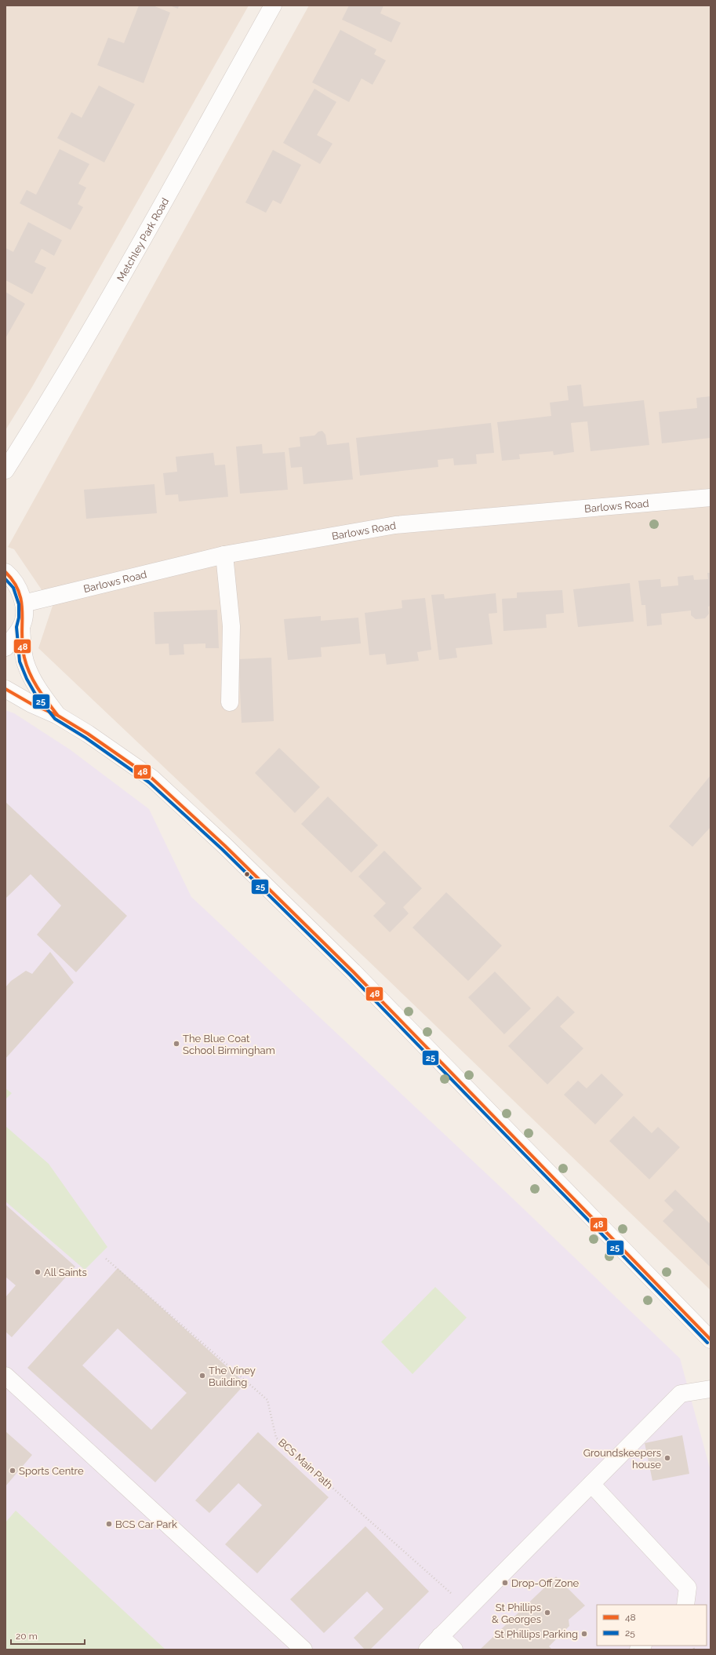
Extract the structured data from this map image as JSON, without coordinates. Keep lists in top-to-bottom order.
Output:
{
  "streets": {
    "street": ["Metchley Park Road", "Barlows Road"],
    "path": ["BCS Main Path"]
  },
  "places": [
    "The Blue Coat School Birmingham",
    "All Saints",
    "The Viney Building",
    "Groundskeepers house",
    "Sports Centre",
    "BCS Car Park",
    "Drop-Off Zone",
    "St Phillips & Georges",
    "St Phillips Parking"
  ],
  "lines": ["transit line 48", "transit line 25"],
  "legend": ["48", "25"],
  "scale_bar": "20 m"
}
